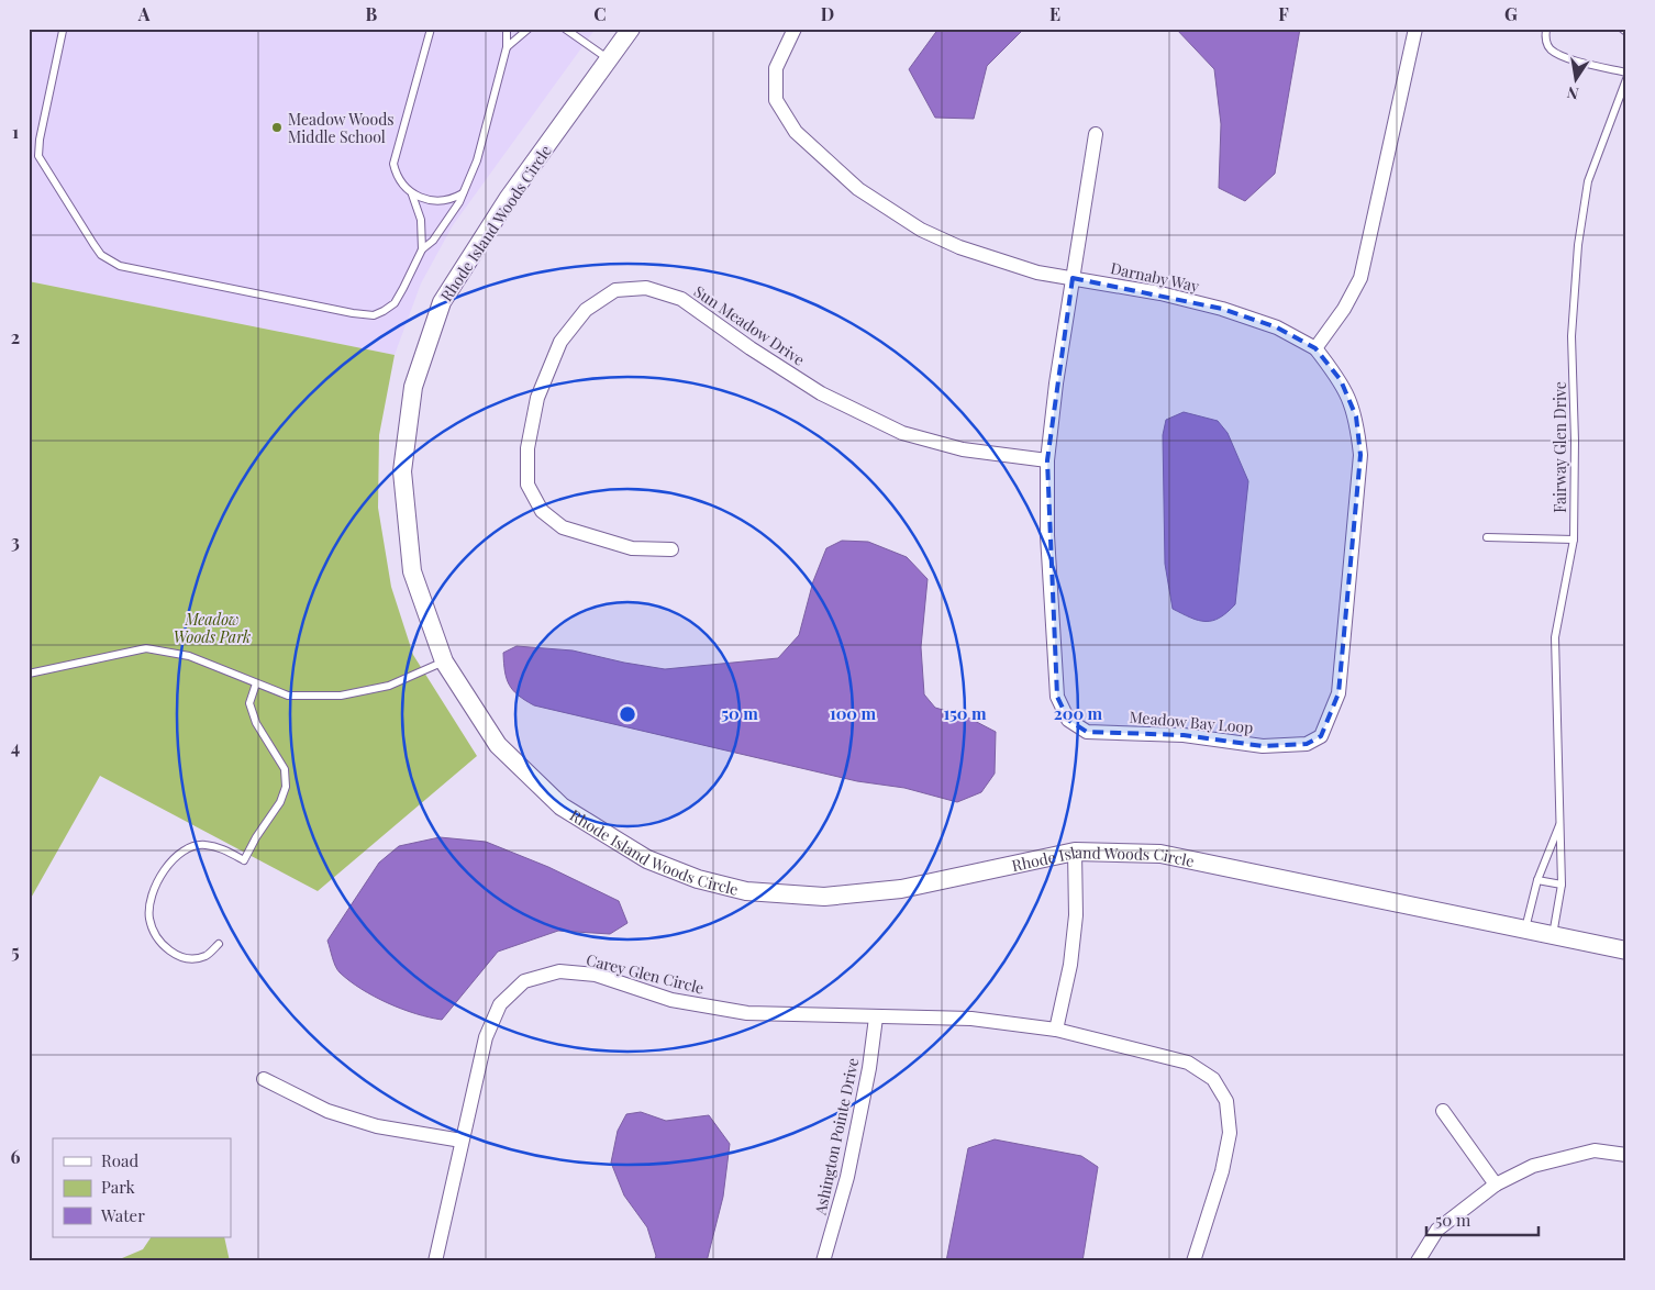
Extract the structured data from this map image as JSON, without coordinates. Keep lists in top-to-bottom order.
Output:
{
  "streets": {
    "street": [
      "Rhode Island Woods Circle",
      "Darnaby Way",
      "Sun Meadow Drive",
      "Meadow Bay Loop",
      "Carey Glen Circle",
      "Ashington Pointe Drive"
    ],
    "lane": ["Fairway Glen Drive"]
  },
  "crossings": [
    ["Rhode Island Woods Circle", "Fairway Glen Drive"],
    ["Darnaby Way", "Meadow Bay Loop"],
    ["Sun Meadow Drive", "Meadow Bay Loop"],
    ["Carey Glen Circle", "Ashington Pointe Drive"]
  ],
  "parks": ["Meadow Woods Park"],
  "places": ["Meadow Woods Middle School"],
  "legend": ["Road", "Park", "Water"],
  "scale_bar": "50 m",
  "north": "bottom",
  "grid": {
    "columns": [
      "A",
      "B",
      "C",
      "D",
      "E",
      "F",
      "G"
    ],
    "rows": [
      "1",
      "2",
      "3",
      "4",
      "5",
      "6"
    ]
  },
  "rings": [
    "50 m",
    "100 m",
    "150 m",
    "200 m"
  ]
}
